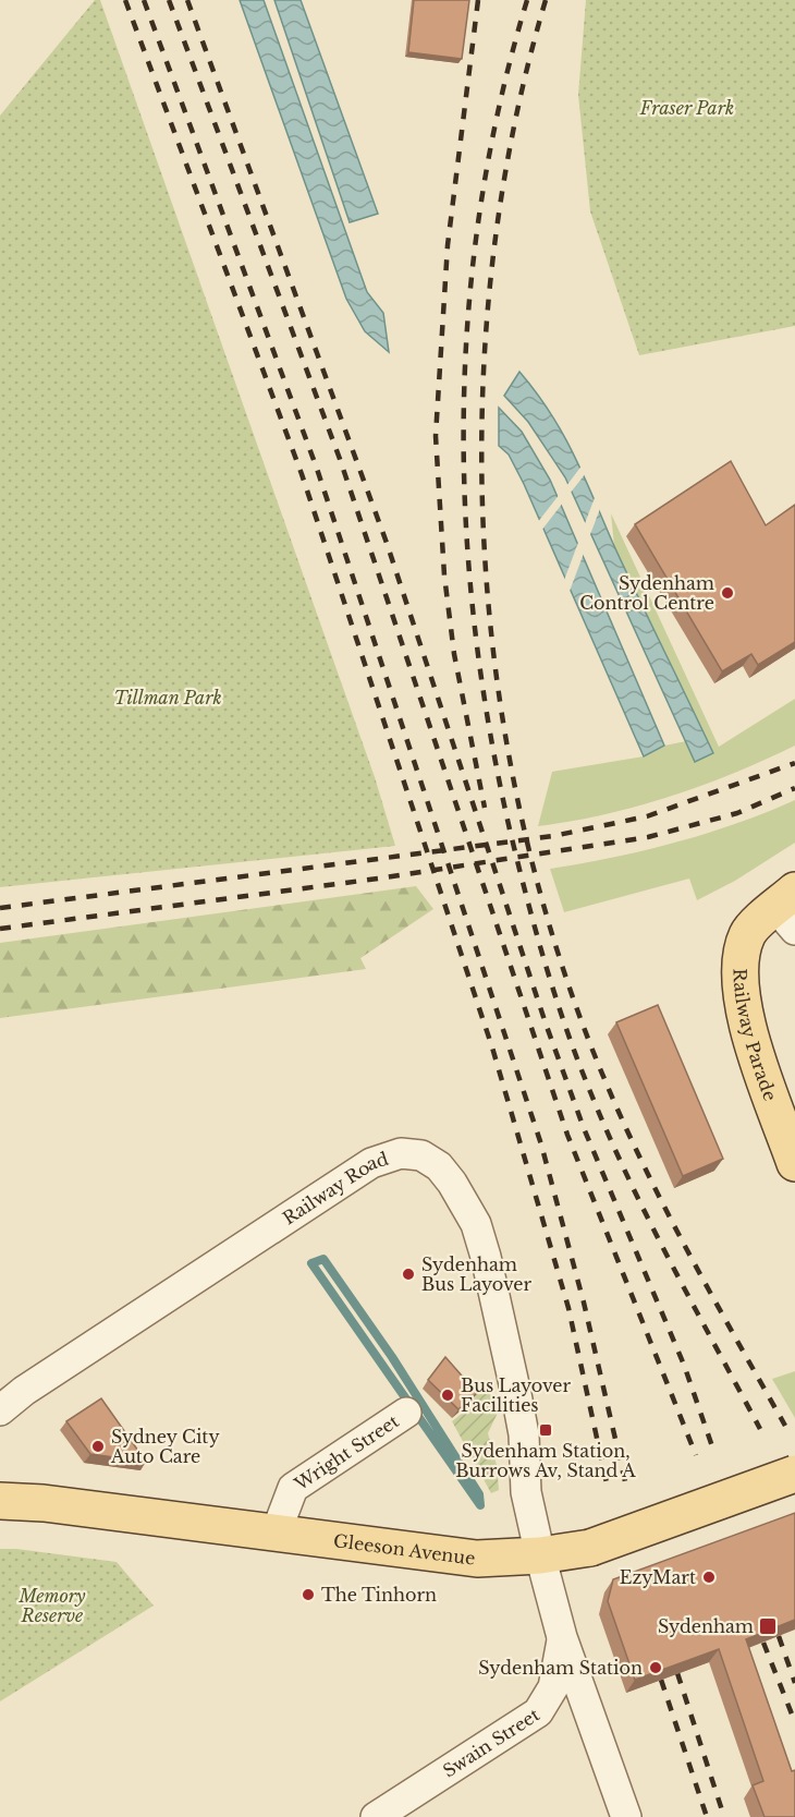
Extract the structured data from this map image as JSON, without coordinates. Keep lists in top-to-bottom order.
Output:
{
  "streets": {
    "main road": ["Railway Parade", "Gleeson Avenue"],
    "street": ["Railway Road", "Wright Street", "Swain Street"]
  },
  "crossings": [
    ["Railway Road", "Gleeson Avenue"],
    ["Railway Road", "Swain Street"],
    ["Wright Street", "Gleeson Avenue"]
  ],
  "parks": ["Fraser Park", "Tillman Park", "Memory Reserve"],
  "places": {
    "other": [
      "Sydenham Control Centre",
      "Sydenham Bus Layover",
      "Bus Layover Facilities",
      "Sydney City Auto Care",
      "EzyMart",
      "The Tinhorn",
      "Sydenham Station"
    ],
    "transit": ["Sydenham Station, Burrows Av, Stand A", "Sydenham"]
  }
}
